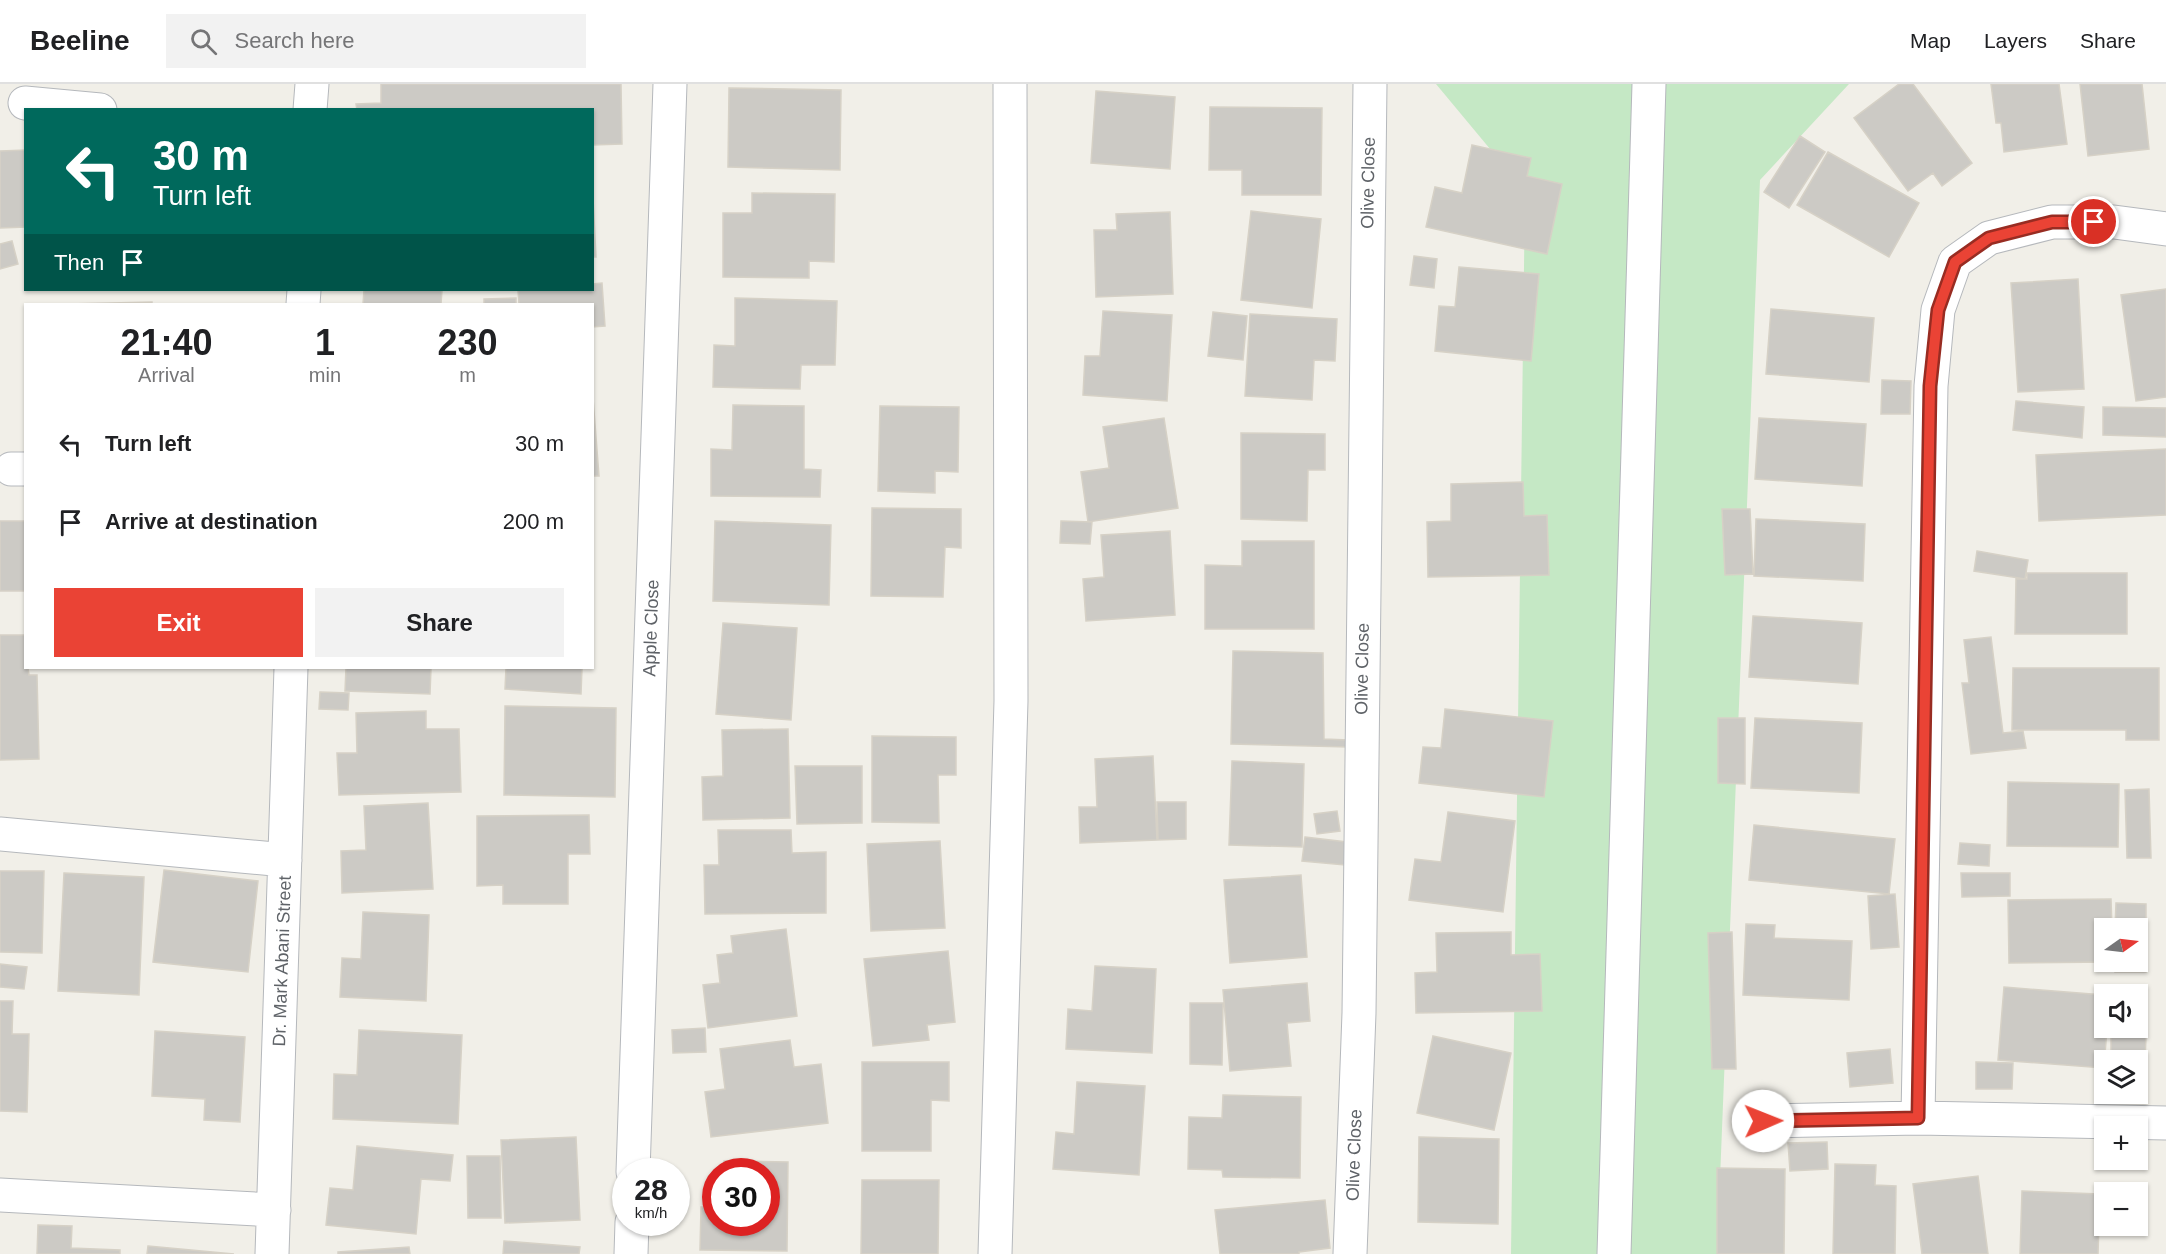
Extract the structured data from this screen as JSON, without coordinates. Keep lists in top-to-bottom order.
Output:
{
  "streets": {
    "street": ["Olive Close", "Apple Close", "Dr. Mark Abani Street"]
  },
  "north": "right",
  "page": {
    "header": "Beeline",
    "search": "Search here",
    "nav": ["Map", "Layers", "Share"],
    "turn": ["30 m", "Turn left"],
    "then": "Then",
    "eta": [
      "21:40",
      "Arrival",
      "1",
      "min",
      "230",
      "m"
    ],
    "list": [
      {
        "name": "Turn left",
        "value": "30 m"
      },
      {
        "name": "Arrive at destination",
        "value": "200 m"
      }
    ],
    "buttons": ["Exit", "Share"],
    "map_buttons": ["+", "−"],
    "speed": "28 km/h",
    "limit": "30"
  }
}
